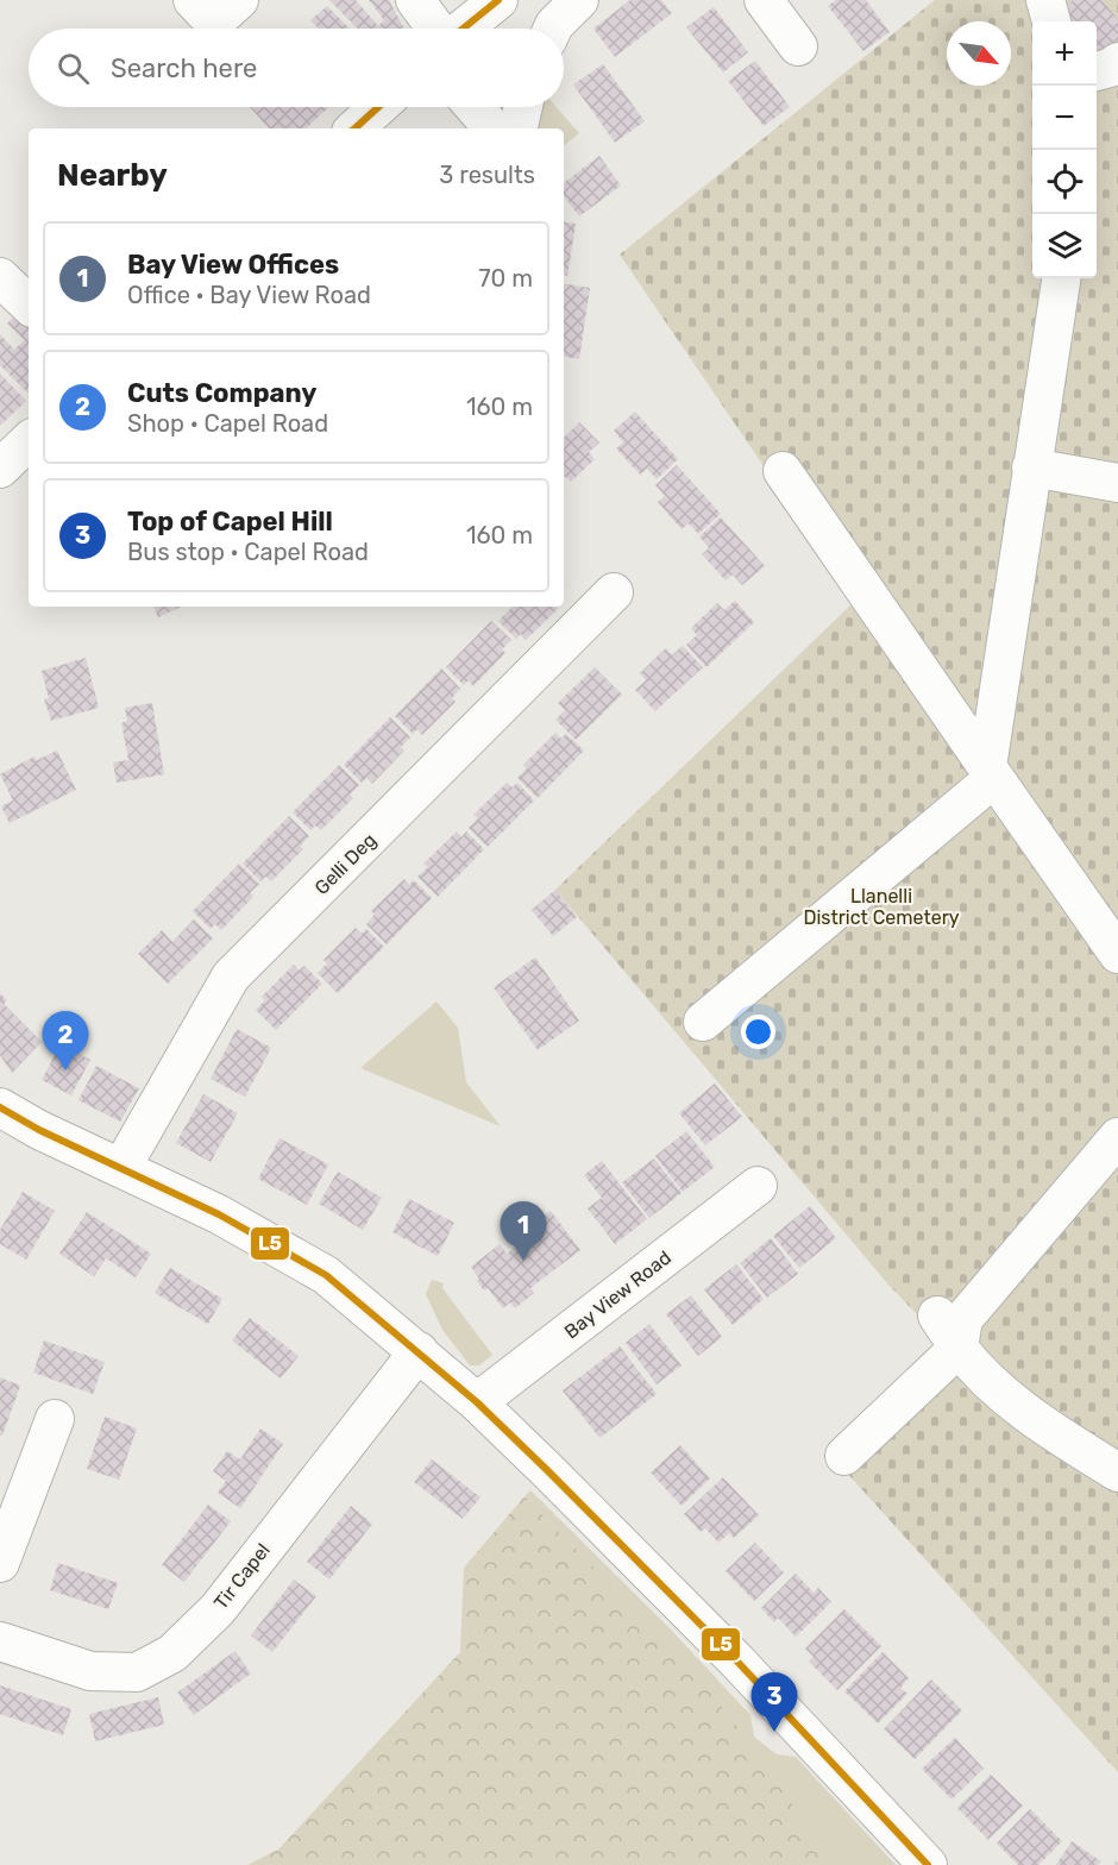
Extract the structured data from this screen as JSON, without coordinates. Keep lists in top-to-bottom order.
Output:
{
  "streets": {
    "street": ["Gelli Deg", "Bay View Road", "Tir Capel"]
  },
  "parks": ["Llanelli District Cemetery"],
  "lines": ["transit line L5"],
  "north": "bottom right",
  "page": {
    "map_buttons": ["+", "−"],
    "search": "Search here",
    "heading": ["Nearby", "3 results"],
    "list": [
      {
        "mark": "1",
        "name": "Bay View Offices",
        "note": "Office · Bay View Road",
        "value": "70 m"
      },
      {
        "mark": "2",
        "name": "Cuts Company",
        "note": "Shop · Capel Road",
        "value": "160 m"
      },
      {
        "mark": "3",
        "name": "Top of Capel Hill",
        "note": "Bus stop · Capel Road",
        "value": "160 m"
      }
    ],
    "pins": ["2", "1", "3"]
  }
}
